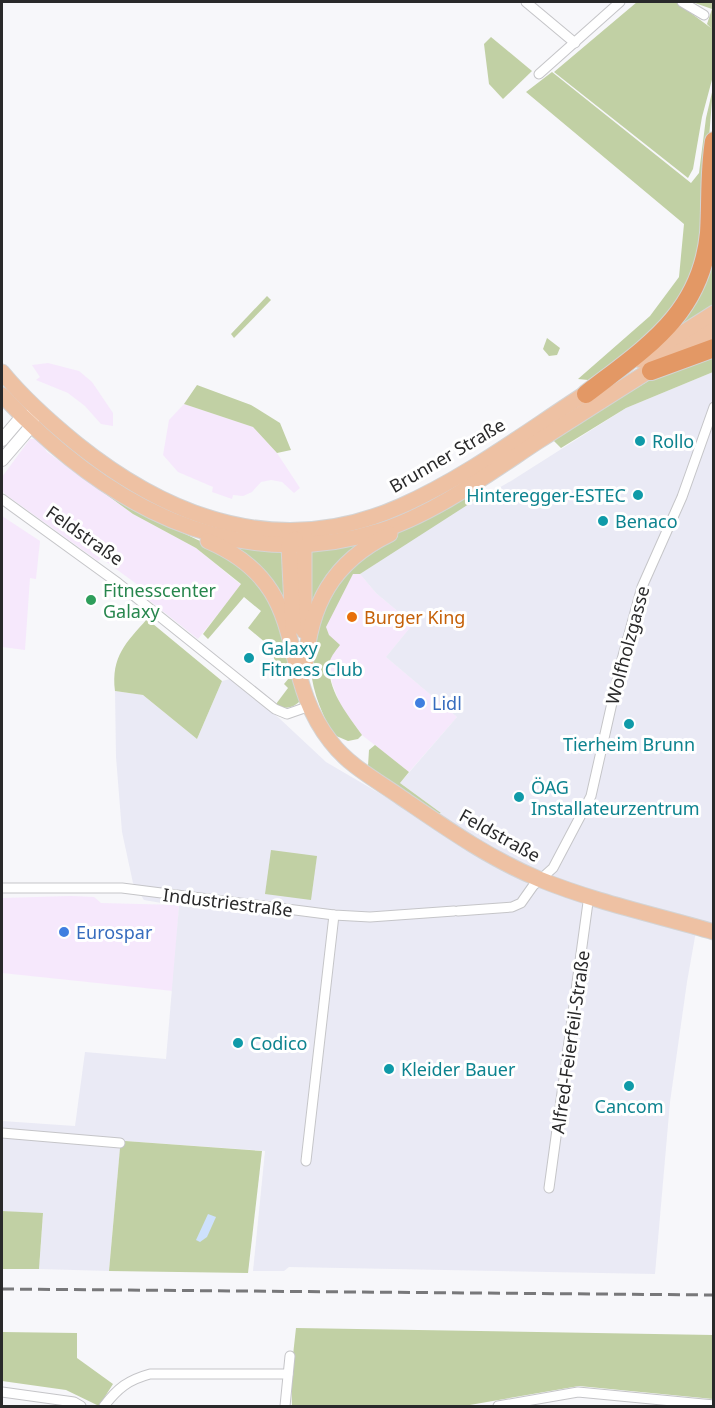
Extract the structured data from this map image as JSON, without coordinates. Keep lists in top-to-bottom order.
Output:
{
  "streets": {
    "main road": ["Brunner Straße", "Feldstraße"],
    "street": ["Wolfholzgasse", "Industriestraße", "Alfred-Feierfeil-Straße"]
  },
  "crossings": [
    ["Feldstraße", "Wolfholzgasse"],
    ["Feldstraße", "Industriestraße"],
    ["Feldstraße", "Alfred-Feierfeil-Straße"],
    ["Wolfholzgasse", "Industriestraße"]
  ],
  "places": [
    "Rollo",
    "Hinteregger-ESTEC",
    "Benaco",
    "Fitnesscenter Galaxy",
    "Burger King",
    "Galaxy Fitness Club",
    "Lidl",
    "Tierheim Brunn",
    "ÖAG Installateurzentrum",
    "Eurospar",
    "Codico",
    "Kleider Bauer",
    "Cancom"
  ]
}
